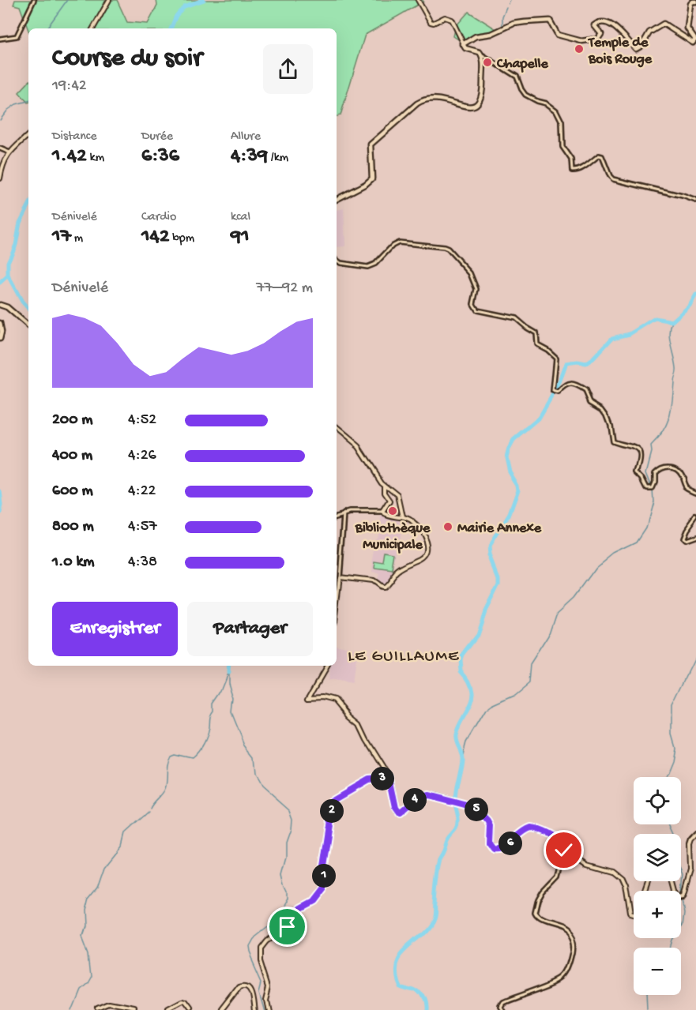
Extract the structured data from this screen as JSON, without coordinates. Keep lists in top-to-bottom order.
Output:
{
  "districts": ["LE GUILLAUME"],
  "places": [
    "Temple de Bois Rouge",
    "Chapelle",
    "Bibliothèque Municipale",
    "Mairie Annexe"
  ],
  "page": {
    "heading": ["Course du soir", "19:42"],
    "stats": [
      ["Distance", "1.42 km"],
      ["Durée", "6:36"],
      ["Allure", "4:39 /km"],
      ["Dénivelé", "17 m"],
      ["Cardio", "142 bpm"],
      ["kcal", "91"]
    ],
    "chart": ["Dénivelé", "77–92 m"],
    "list": [
      {
        "name": "200 m",
        "note": "4:52"
      },
      {
        "name": "400 m",
        "note": "4:26"
      },
      {
        "name": "600 m",
        "note": "4:22"
      },
      {
        "name": "800 m",
        "note": "4:57"
      },
      {
        "name": "1.0 km",
        "note": "4:38"
      }
    ],
    "buttons": ["Enregistrer", "Partager"],
    "pins": [
      "3",
      "4",
      "5",
      "2",
      "6",
      "1"
    ],
    "map_buttons": ["+", "−"]
  }
}
